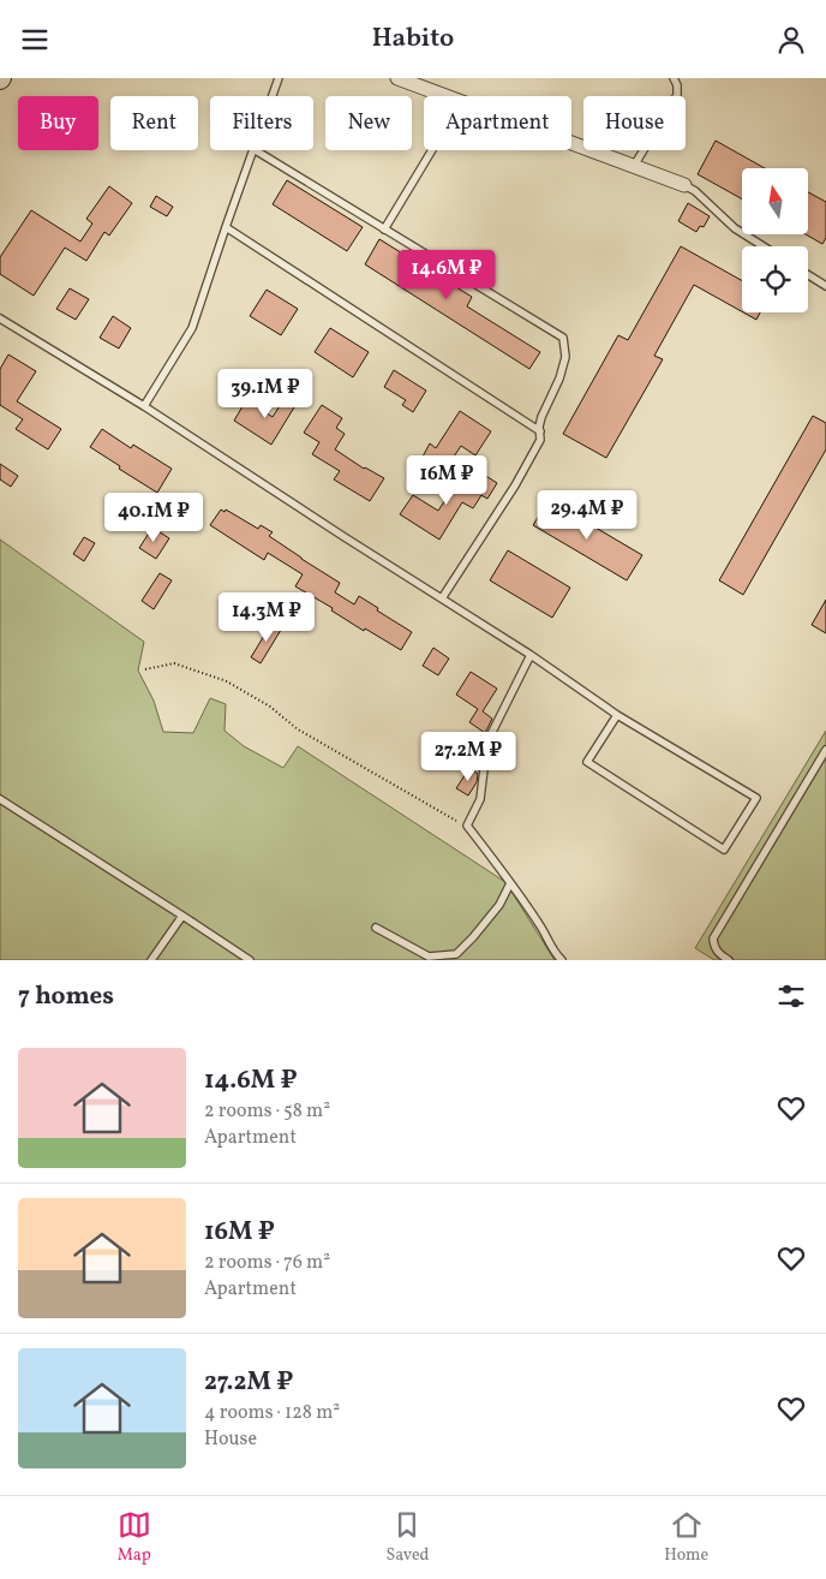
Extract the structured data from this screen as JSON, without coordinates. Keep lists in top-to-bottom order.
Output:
{
  "north": "top",
  "page": {
    "header": "Habito",
    "chip": [
      "Buy",
      "Rent",
      "Filters",
      "New",
      "Apartment",
      "House"
    ],
    "price": [
      "14.6M ₽",
      "39.1M ₽",
      "16M ₽",
      "29.4M ₽",
      "40.1M ₽",
      "14.3M ₽",
      "27.2M ₽"
    ],
    "heading": "7 homes",
    "list": [
      {
        "name": "14.6M ₽",
        "note": "2 rooms · 58 m² · Apartment"
      },
      {
        "name": "16M ₽",
        "note": "2 rooms · 76 m² · Apartment"
      },
      {
        "name": "27.2M ₽",
        "note": "4 rooms · 128 m² · House"
      }
    ],
    "tabs": ["Map", "Saved", "Home"]
  }
}
